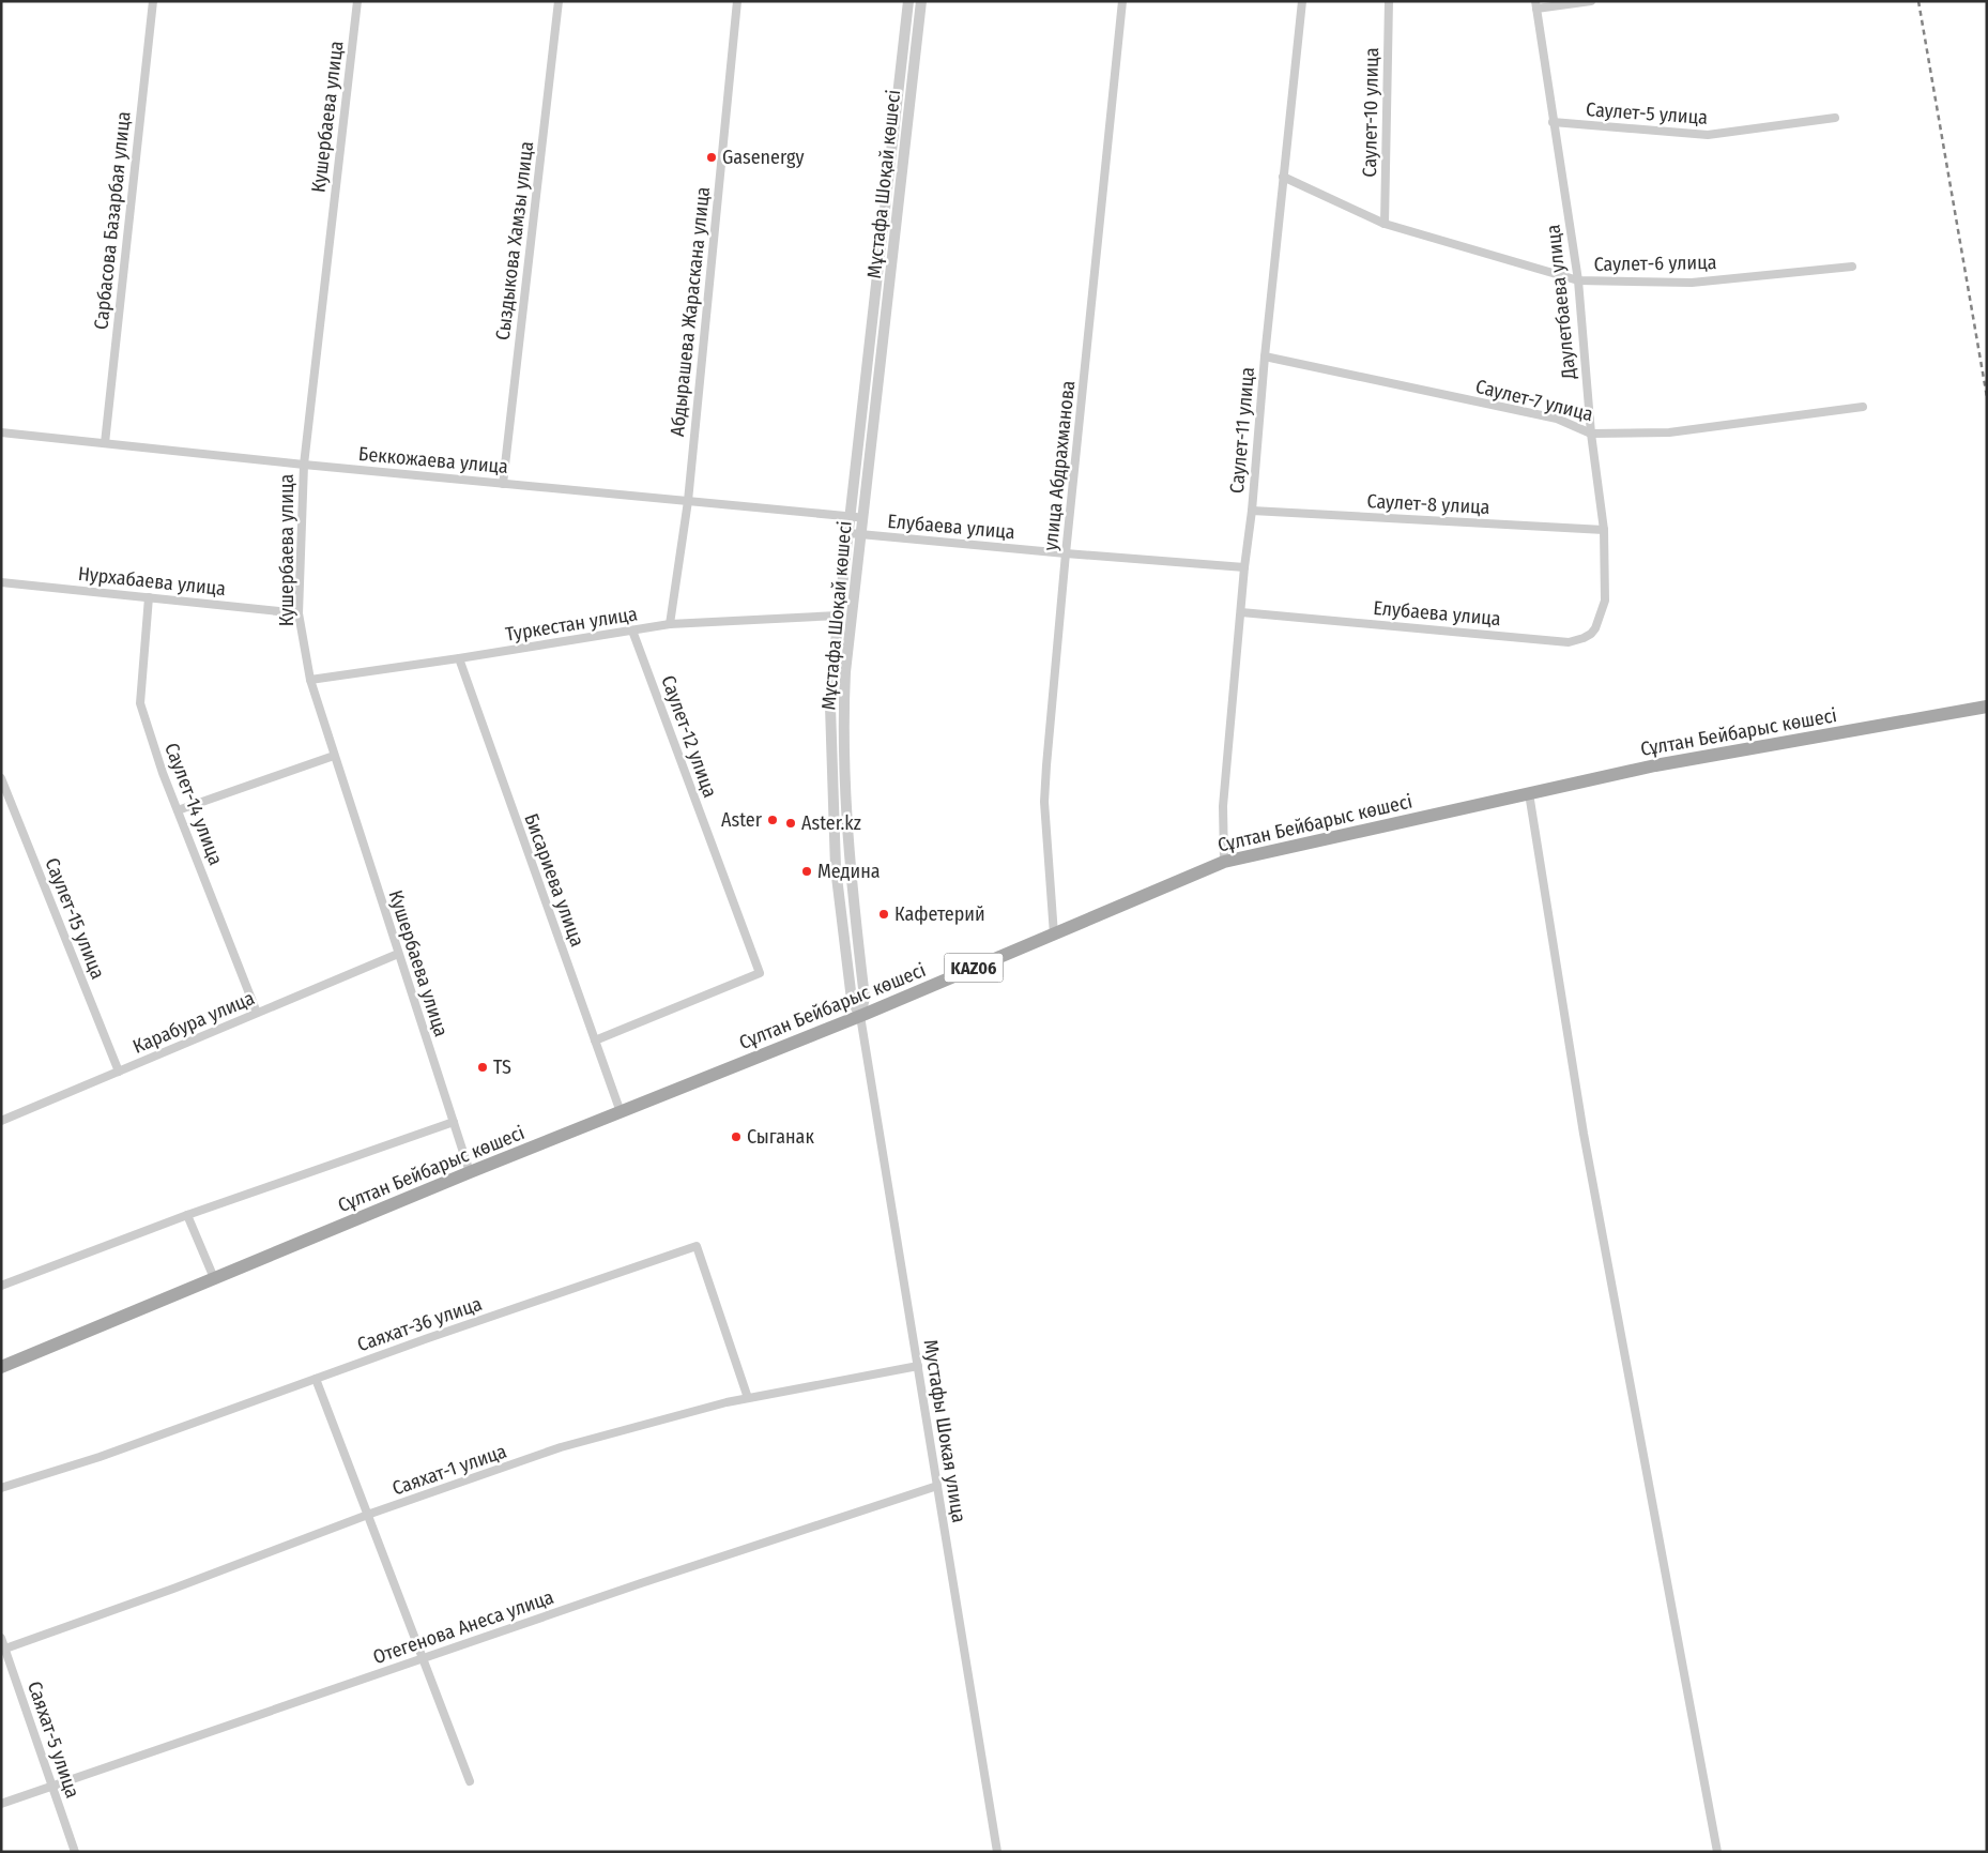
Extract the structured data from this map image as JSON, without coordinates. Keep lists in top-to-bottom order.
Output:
{
  "streets": {
    "main road": ["Сұлтан Бейбарыс көшесі", "KAZ06"],
    "street": [
      "Саулет-10 улица",
      "Саулет-5 улица",
      "Кушербаева улица",
      "Мұстафа Шоқай көшесі",
      "Сарбасова Базарбая улица",
      "Сыздыкова Хамзы улица",
      "Саулет-6 улица",
      "Даулетбаева улица",
      "Абдырашева Жараскана улица",
      "Саулет-7 улица",
      "Саулет-11 улица",
      "Беккожаева улица",
      "улица Абдрахманова",
      "Саулет-8 улица",
      "Елубаева улица",
      "Нурхабаева улица",
      "Туркестан улица",
      "Саулет-12 улица",
      "Саулет-14 улица",
      "Бисариева улица",
      "Саулет-15 улица",
      "Карабура улица",
      "Саяхат-36 улица",
      "Мустафы Шокая улица",
      "Саяхат-1 улица",
      "Отегенова Анеса улица",
      "Саяхат-5 улица"
    ]
  },
  "crossings": [
    ["Саулет-10 улица", "Саулет-6 улица"],
    ["Саулет-5 улица", "Даулетбаева улица"],
    ["Кушербаева улица", "Беккожаева улица"],
    ["Кушербаева улица", "Нурхабаева улица"],
    ["Кушербаева улица", "Туркестан улица"],
    ["Кушербаева улица", "Сұлтан Бейбарыс көшесі"],
    ["Кушербаева улица", "Карабура улица"],
    ["Мұстафа Шоқай көшесі", "Беккожаева улица"],
    ["Мұстафа Шоқай көшесі", "Елубаева улица"],
    ["Мұстафа Шоқай көшесі", "Туркестан улица"],
    ["Мұстафа Шоқай көшесі", "Сұлтан Бейбарыс көшесі"],
    ["Мұстафа Шоқай көшесі", "Мустафы Шокая улица"],
    ["Сарбасова Базарбая улица", "Беккожаева улица"],
    ["Сыздыкова Хамзы улица", "Беккожаева улица"],
    ["Саулет-6 улица", "Даулетбаева улица"],
    ["Саулет-6 улица", "Саулет-11 улица"],
    ["Даулетбаева улица", "Саулет-7 улица"],
    ["Даулетбаева улица", "Саулет-8 улица"],
    ["Даулетбаева улица", "Елубаева улица"],
    ["Абдырашева Жараскана улица", "Беккожаева улица"],
    ["Абдырашева Жараскана улица", "Туркестан улица"],
    ["Саулет-7 улица", "Саулет-11 улица"],
    ["Саулет-11 улица", "Саулет-8 улица"],
    ["Саулет-11 улица", "Елубаева улица"],
    ["Саулет-11 улица", "Сұлтан Бейбарыс көшесі"],
    ["улица Абдрахманова", "Елубаева улица"],
    ["улица Абдрахманова", "Сұлтан Бейбарыс көшесі"],
    ["Нурхабаева улица", "Саулет-14 улица"],
    ["Туркестан улица", "Саулет-12 улица"],
    ["Туркестан улица", "Бисариева улица"],
    ["Сұлтан Бейбарыс көшесі", "Бисариева улица"],
    ["Сұлтан Бейбарыс көшесі", "Мустафы Шокая улица"],
    ["Саулет-12 улица", "Бисариева улица"],
    ["Саулет-14 улица", "Карабура улица"],
    ["Саулет-15 улица", "Карабура улица"],
    ["Саяхат-36 улица", "Саяхат-1 улица"],
    ["Мустафы Шокая улица", "Саяхат-1 улица"],
    ["Мустафы Шокая улица", "Отегенова Анеса улица"],
    ["Саяхат-1 улица", "Саяхат-5 улица"],
    ["Отегенова Анеса улица", "Саяхат-5 улица"]
  ],
  "places": [
    "Gasenergy",
    "Aster",
    "Aster.kz",
    "Медина",
    "Кафетерий",
    "TS",
    "Сыганак"
  ]
}
